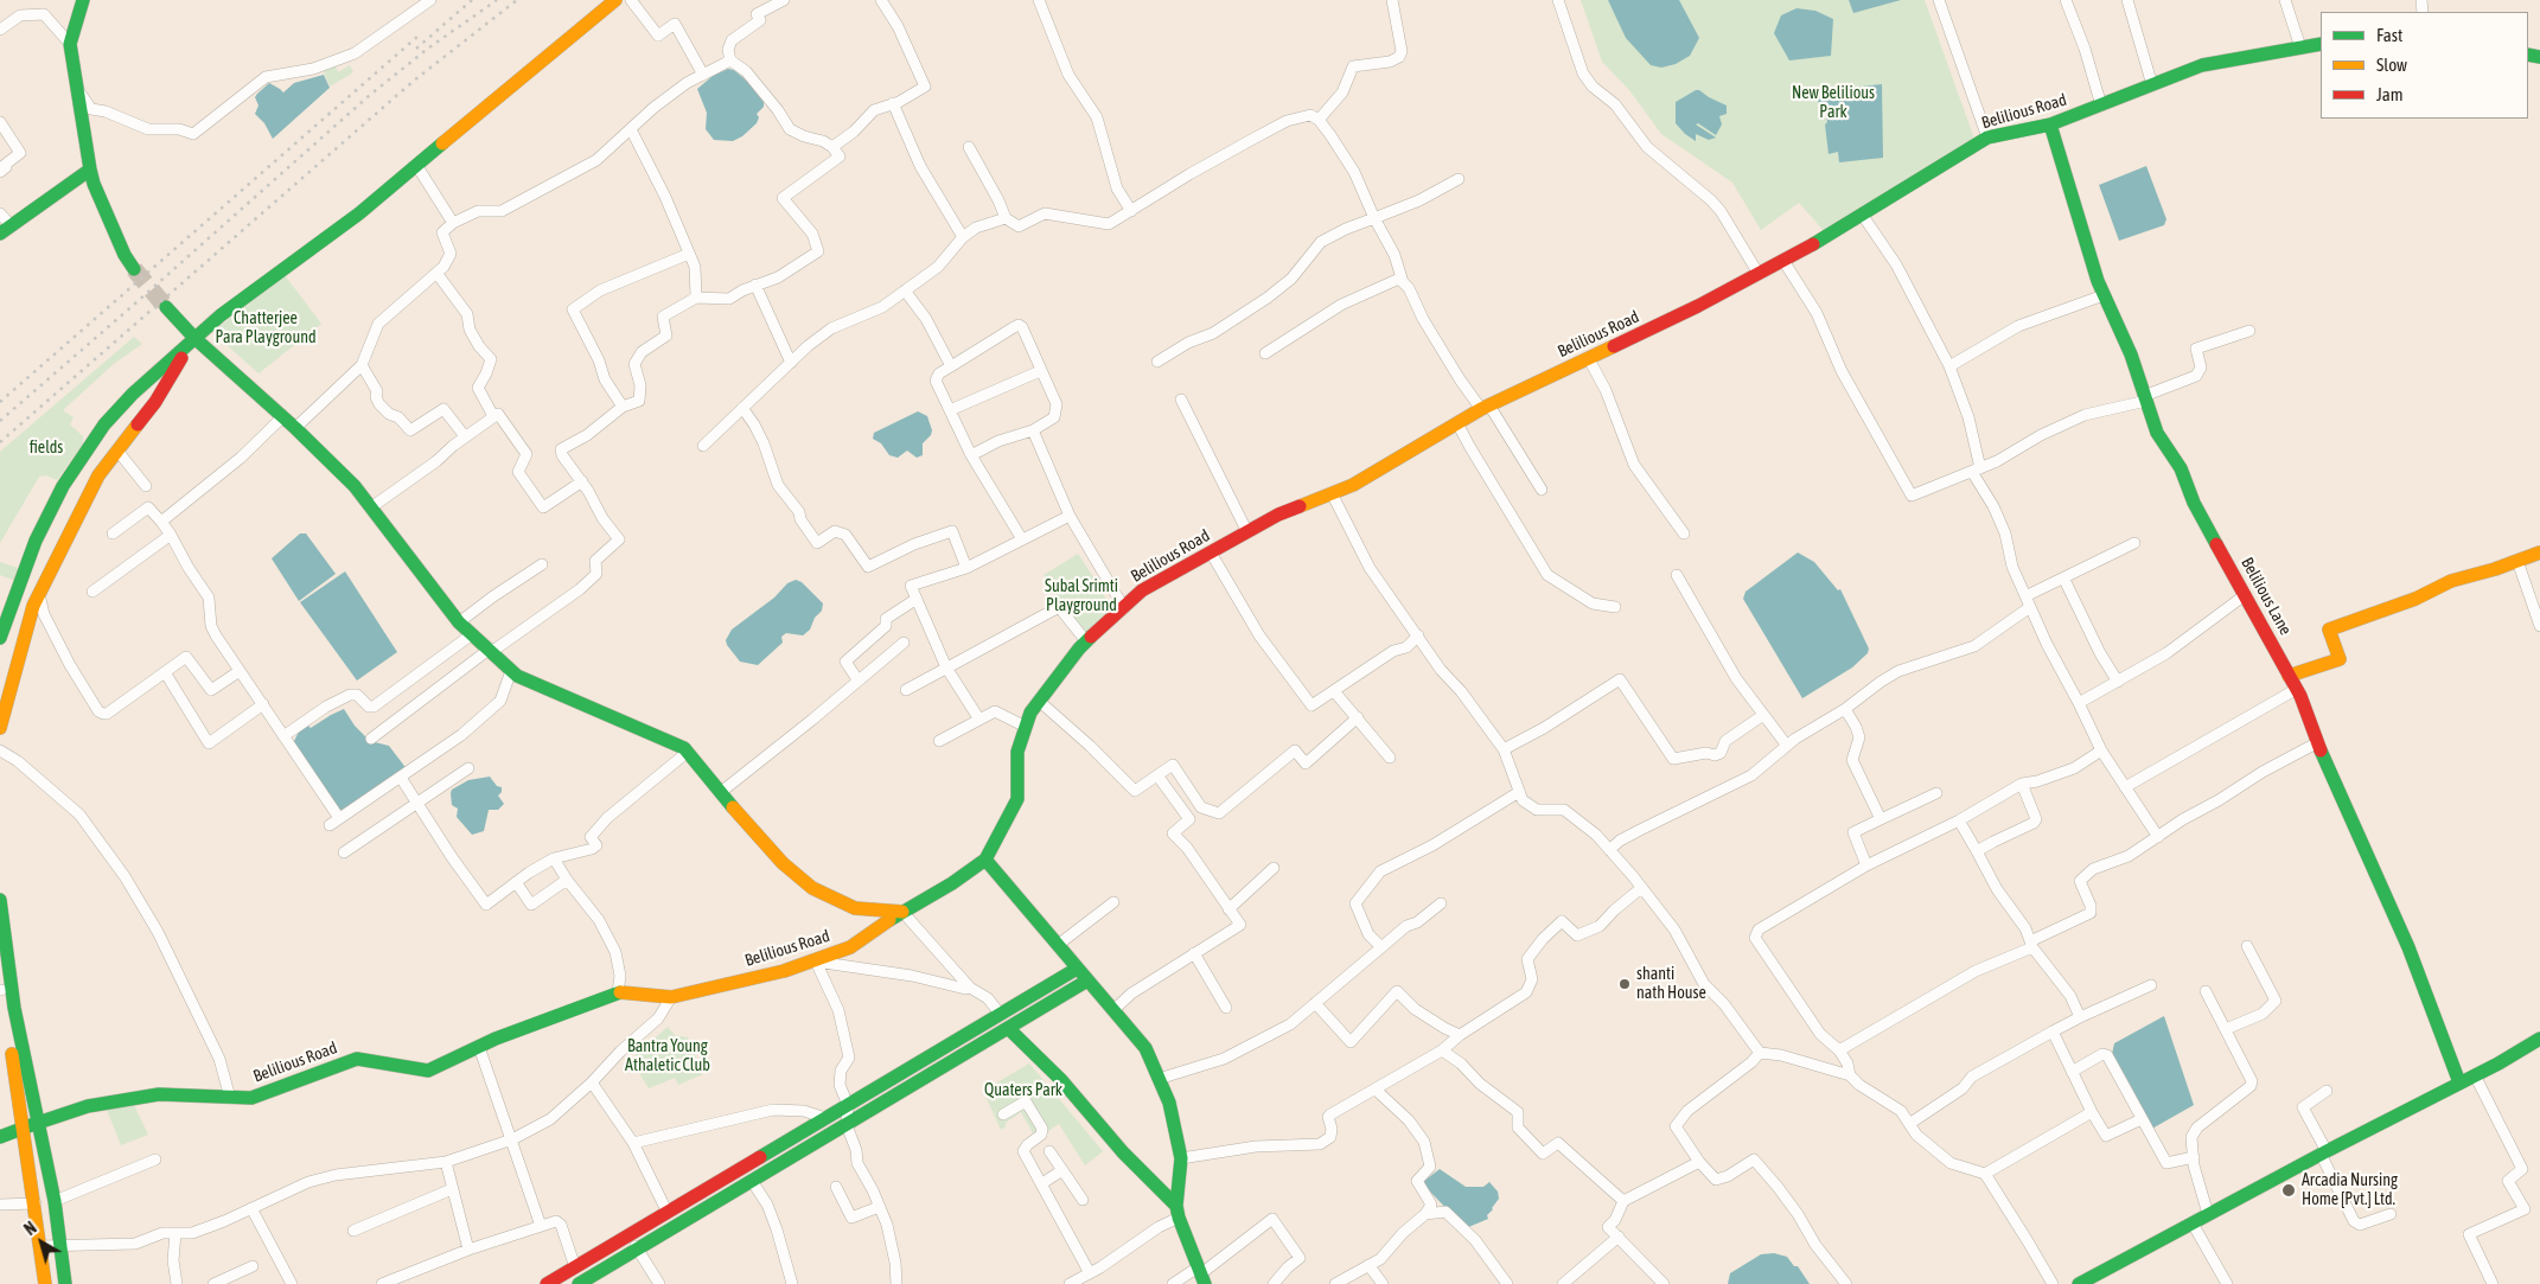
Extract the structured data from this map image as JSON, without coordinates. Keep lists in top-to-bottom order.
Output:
{
  "streets": {
    "main road": ["Belilious Road", "Belilious Lane"]
  },
  "crossings": [
    ["Belilious Road", "Belilious Lane"]
  ],
  "parks": [
    "New Belilious Park",
    "Chatterjee Para Playground",
    "fields",
    "Subal Srimti Playground",
    "Bantra Young Athaletic Club",
    "Quaters Park"
  ],
  "places": ["shanti nath House", "Arcadia Nursing Home [Pvt.] Ltd."],
  "legend": ["Fast", "Slow", "Jam"],
  "north": "top left"
}
